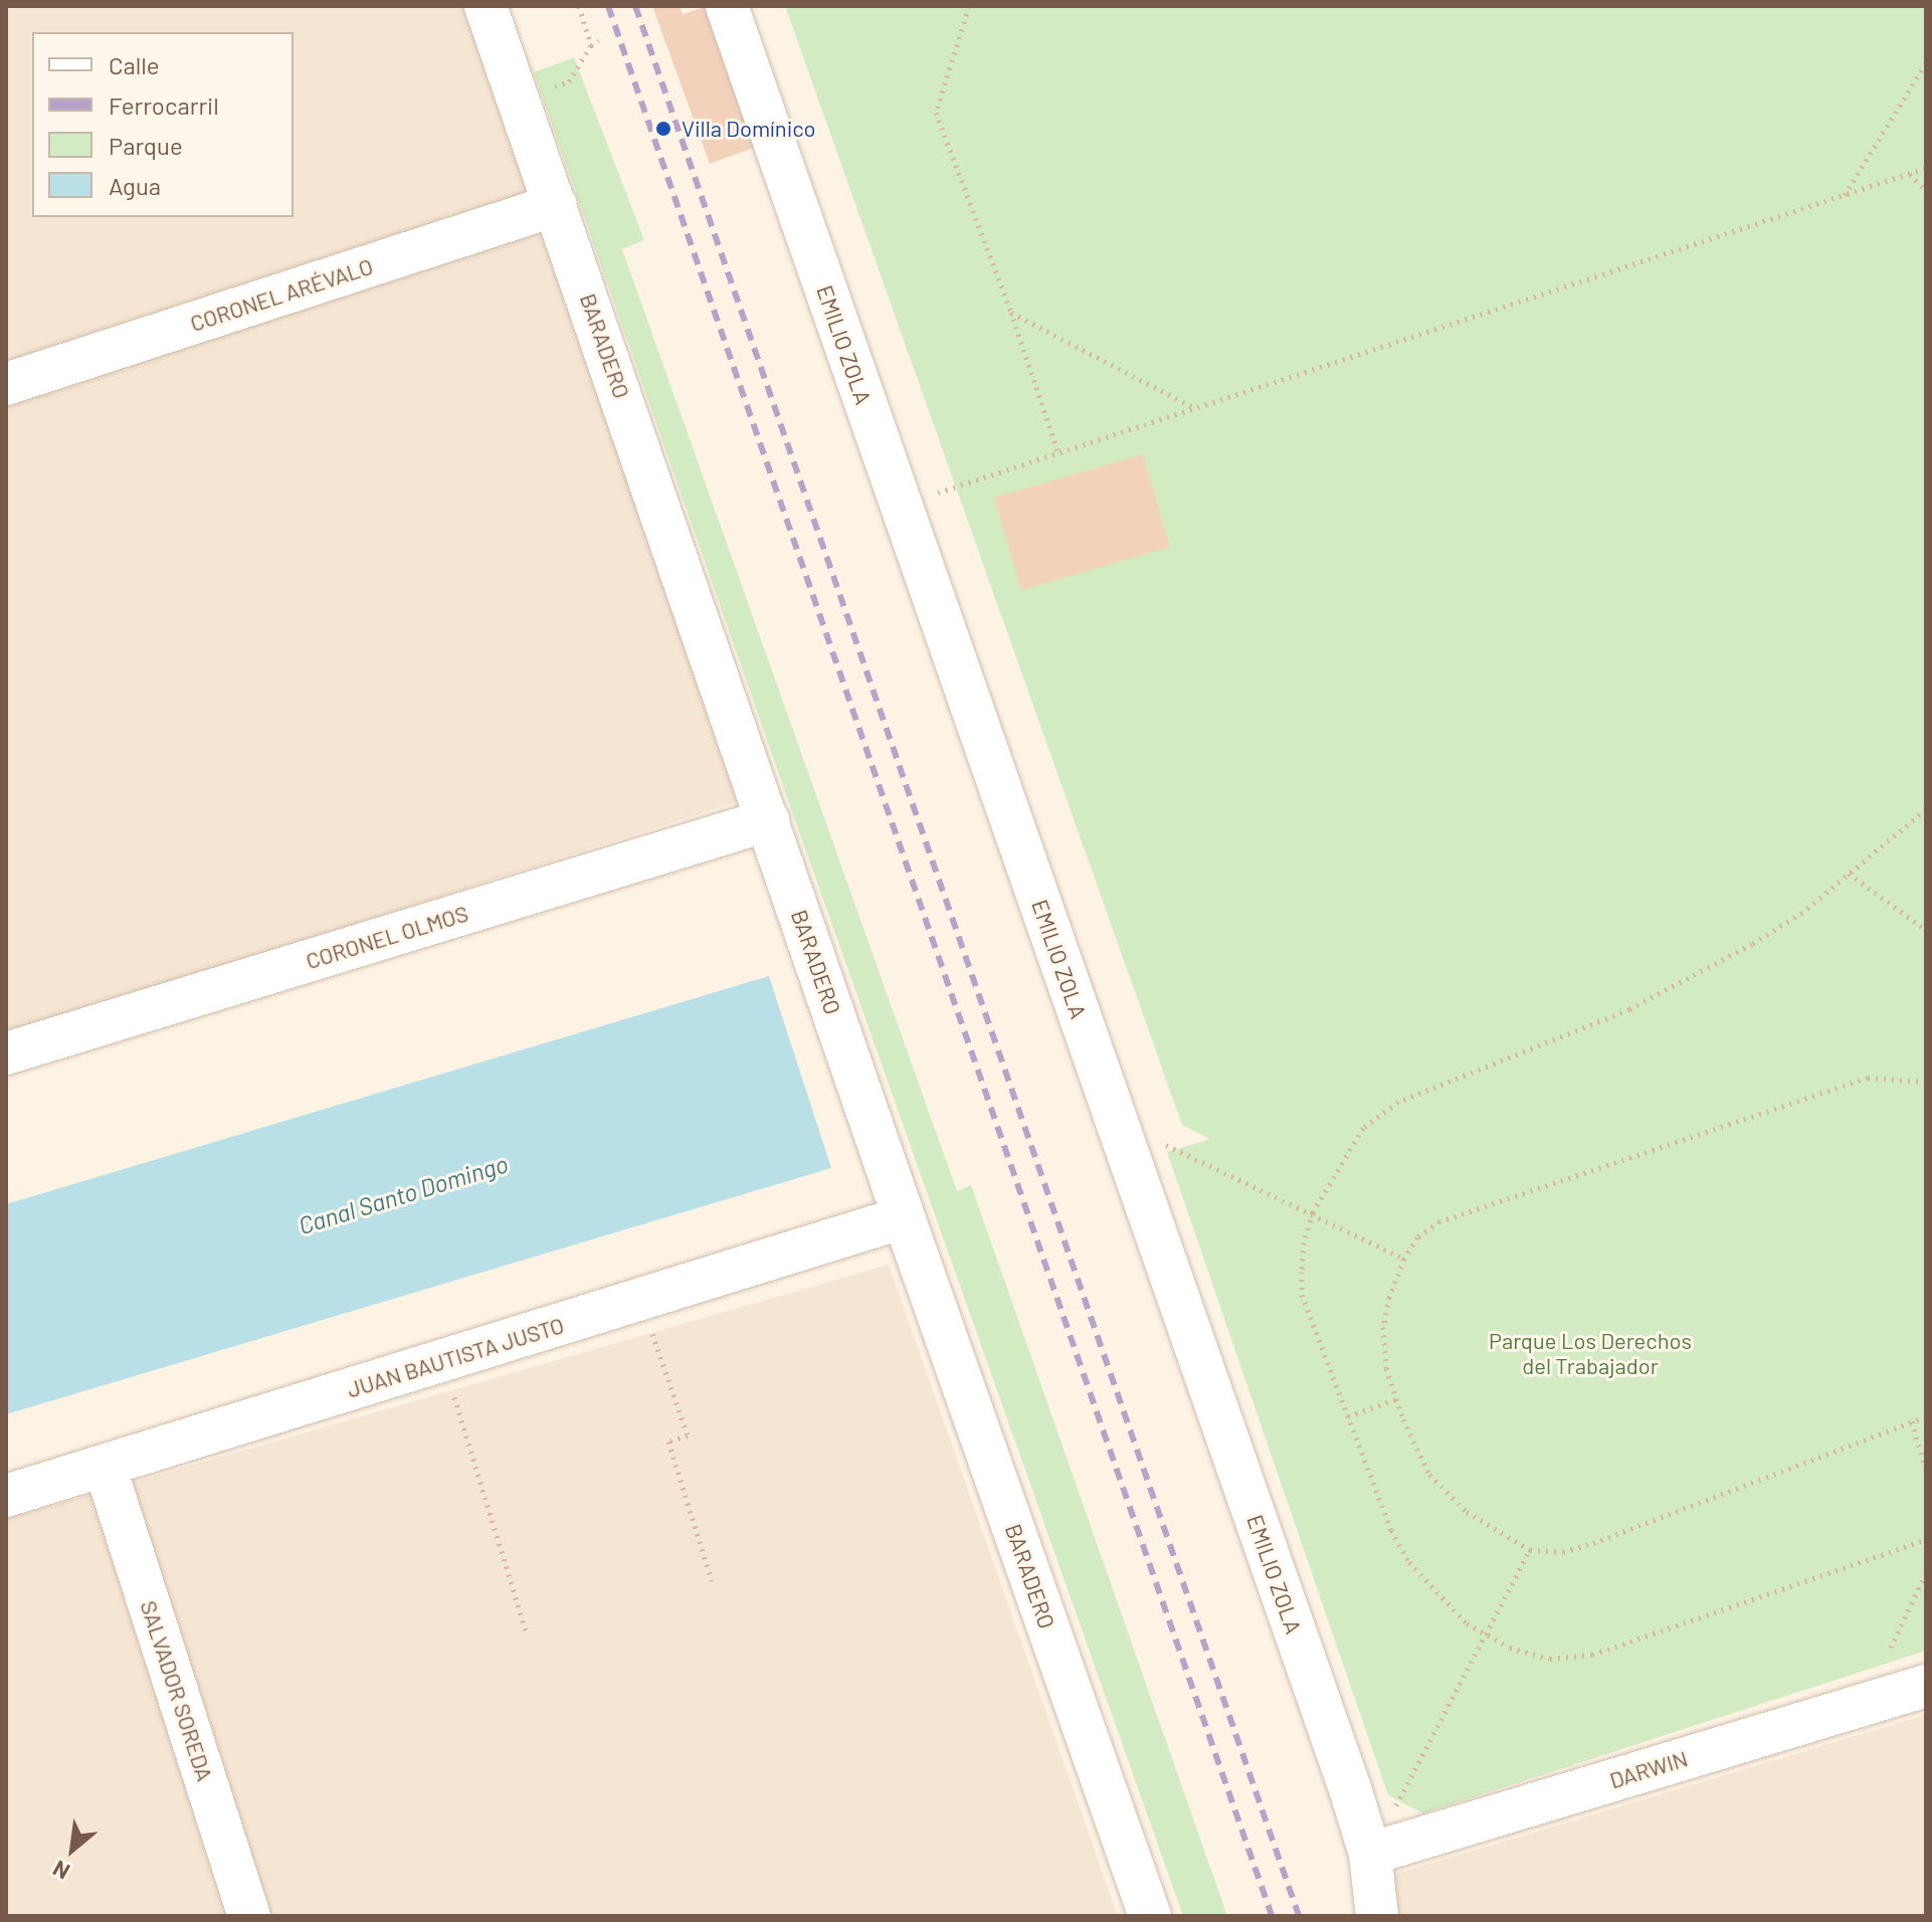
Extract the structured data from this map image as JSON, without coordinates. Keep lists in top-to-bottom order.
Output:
{
  "streets": {
    "street": [
      "CORONEL ARÉVALO",
      "EMILIO ZOLA",
      "BARADERO",
      "CORONEL OLMOS",
      "JUAN BAUTISTA JUSTO",
      "SALVADOR SOREDA",
      "DARWIN"
    ]
  },
  "crossings": [
    ["CORONEL ARÉVALO", "BARADERO"],
    ["EMILIO ZOLA", "DARWIN"],
    ["BARADERO", "CORONEL OLMOS"],
    ["BARADERO", "JUAN BAUTISTA JUSTO"],
    ["JUAN BAUTISTA JUSTO", "SALVADOR SOREDA"]
  ],
  "water": ["Canal Santo Domingo"],
  "parks": ["Parque Los Derechos del Trabajador"],
  "places": ["Villa Domínico"],
  "legend": [
    "Calle",
    "Ferrocarril",
    "Parque",
    "Agua"
  ],
  "north": "bottom left"
}
